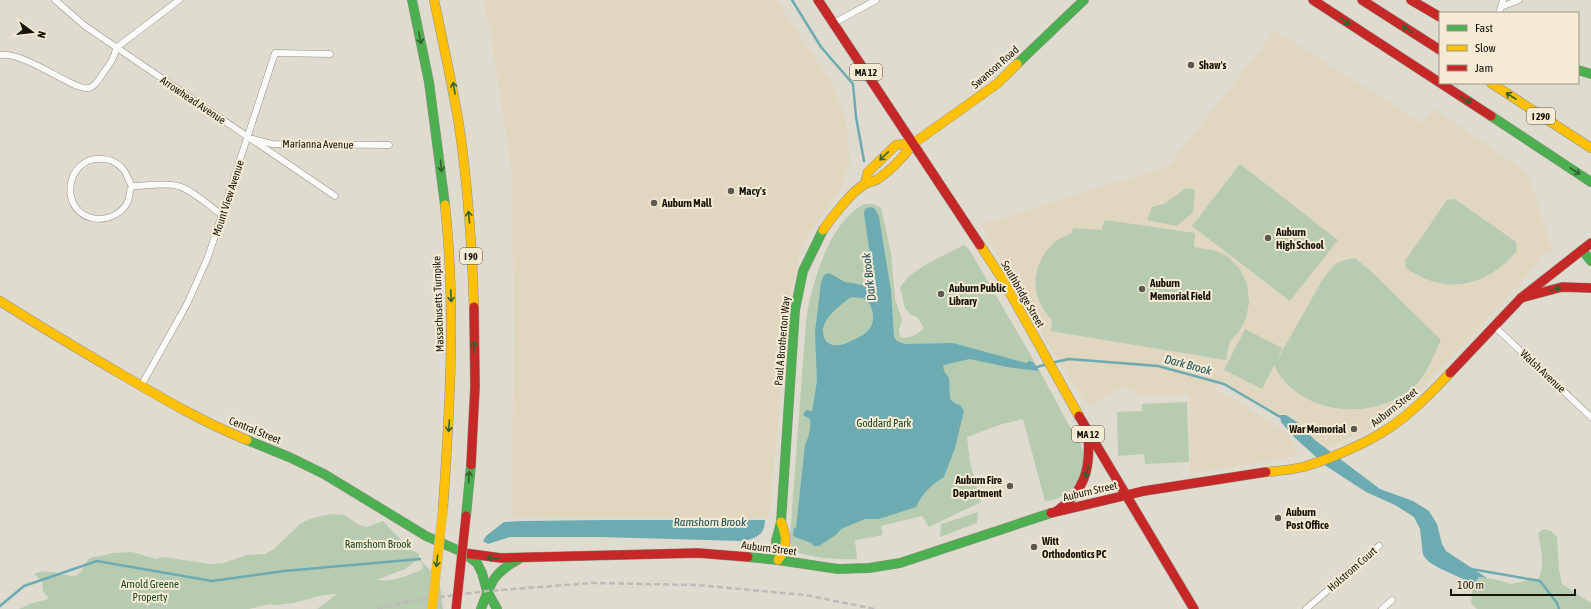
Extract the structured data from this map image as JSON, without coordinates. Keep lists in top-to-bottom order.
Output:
{
  "streets": {
    "main road": [
      "Swanson Road",
      "MA 12",
      "I 290",
      "I 90",
      "Southbridge Street",
      "Massachusetts Turnpike",
      "Paul A Brotherton Way",
      "Auburn Street",
      "Central Street"
    ],
    "street": [
      "Arrowhead Avenue",
      "Marianna Avenue",
      "Mount View Avenue",
      "Walsh Avenue",
      "Holstrom Court"
    ]
  },
  "crossings": [
    ["Swanson Road", "Southbridge Street"],
    ["Swanson Road", "Paul A Brotherton Way"],
    ["Arrowhead Avenue", "Marianna Avenue"],
    ["Arrowhead Avenue", "Mount View Avenue"],
    ["Marianna Avenue", "Mount View Avenue"],
    ["Mount View Avenue", "Central Street"],
    ["Southbridge Street", "Paul A Brotherton Way"],
    ["Southbridge Street", "Auburn Street"],
    ["Paul A Brotherton Way", "Auburn Street"],
    ["Walsh Avenue", "Auburn Street"],
    ["Auburn Street", "Central Street"]
  ],
  "water": ["Dark Brook", "Ramshorn Brook"],
  "parks": ["Goddard Park", "Ramshorn Brook", "Arnold Greene Property"],
  "places": [
    "Shaw's",
    "Macy's",
    "Auburn Mall",
    "Auburn High School",
    "Auburn Memorial Field",
    "Auburn Public Library",
    "War Memorial",
    "Auburn Fire Department",
    "Auburn Post Office",
    "Witt Orthodontics PC"
  ],
  "legend": ["Fast", "Slow", "Jam"],
  "scale_bar": "100 m",
  "north": "right"
}
